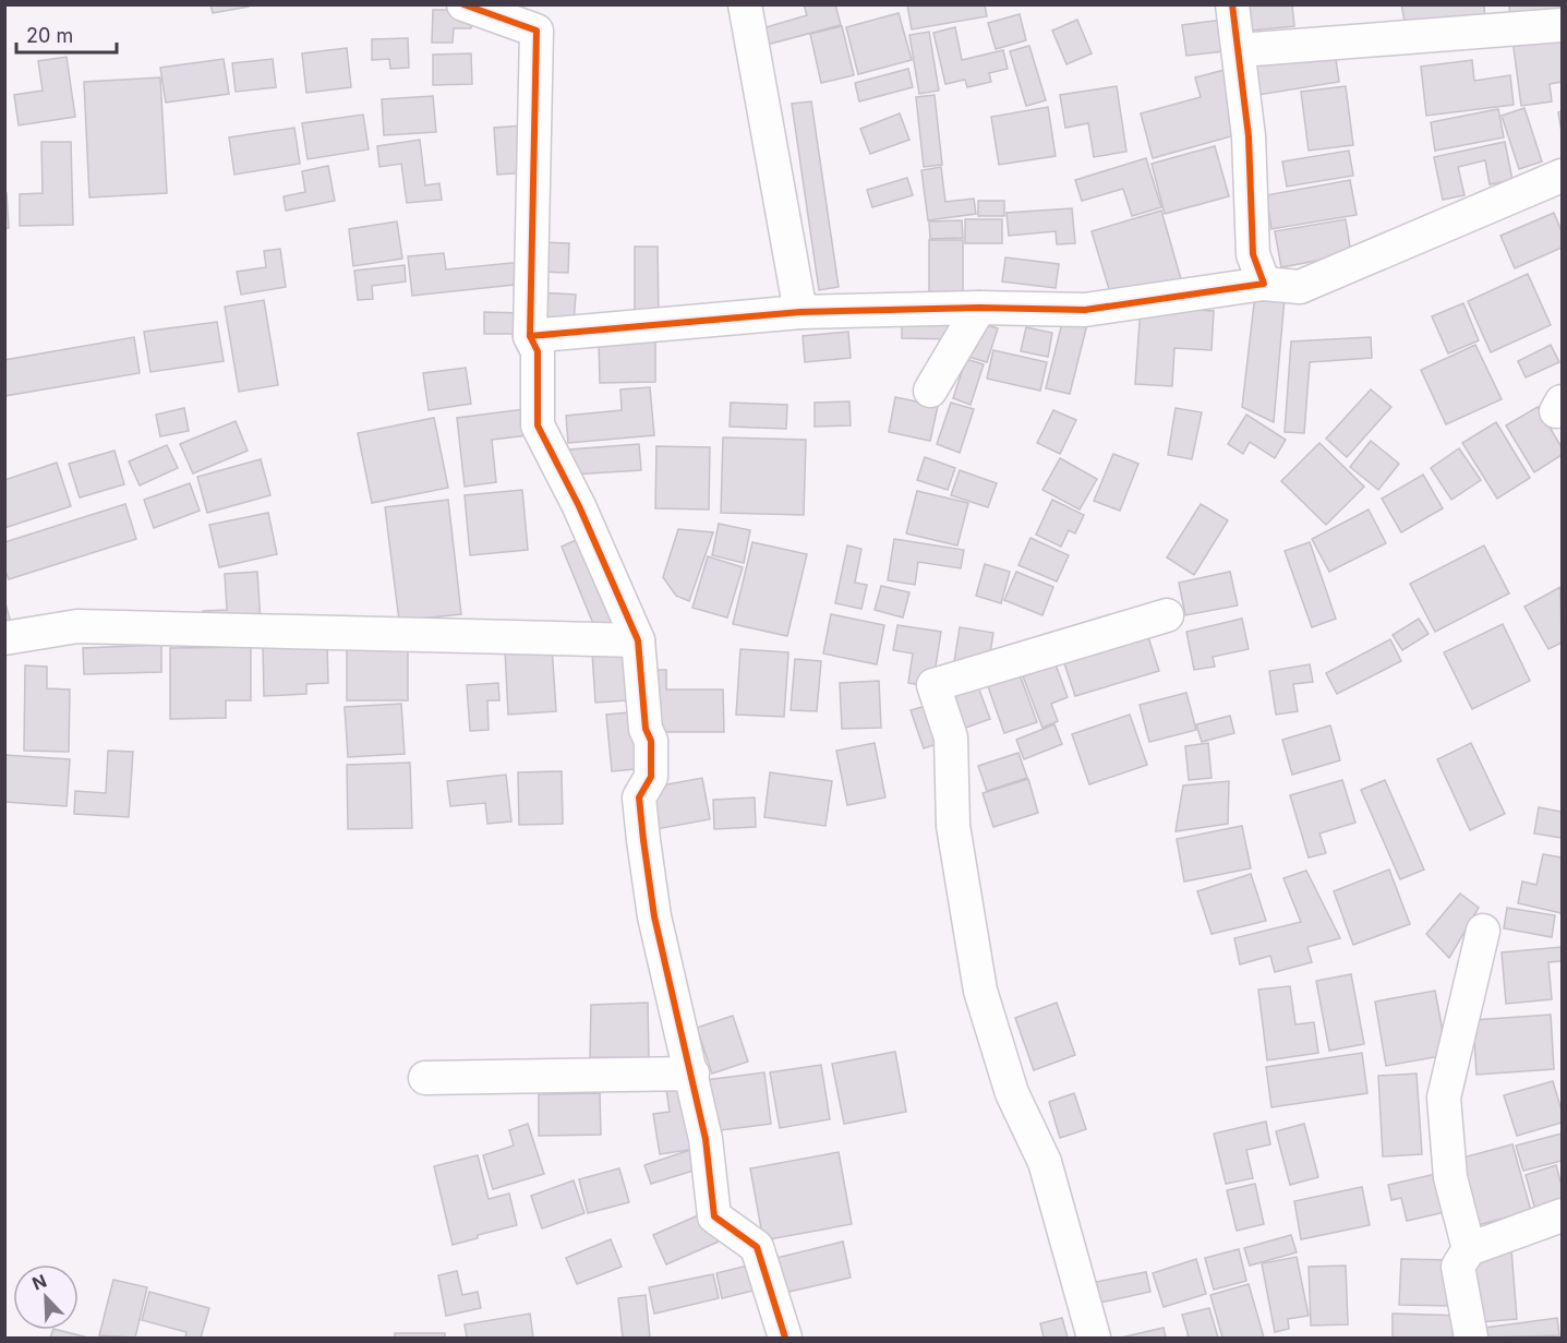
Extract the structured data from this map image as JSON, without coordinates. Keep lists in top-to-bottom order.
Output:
{
  "scale_bar": "20 m",
  "north": "top left"
}
